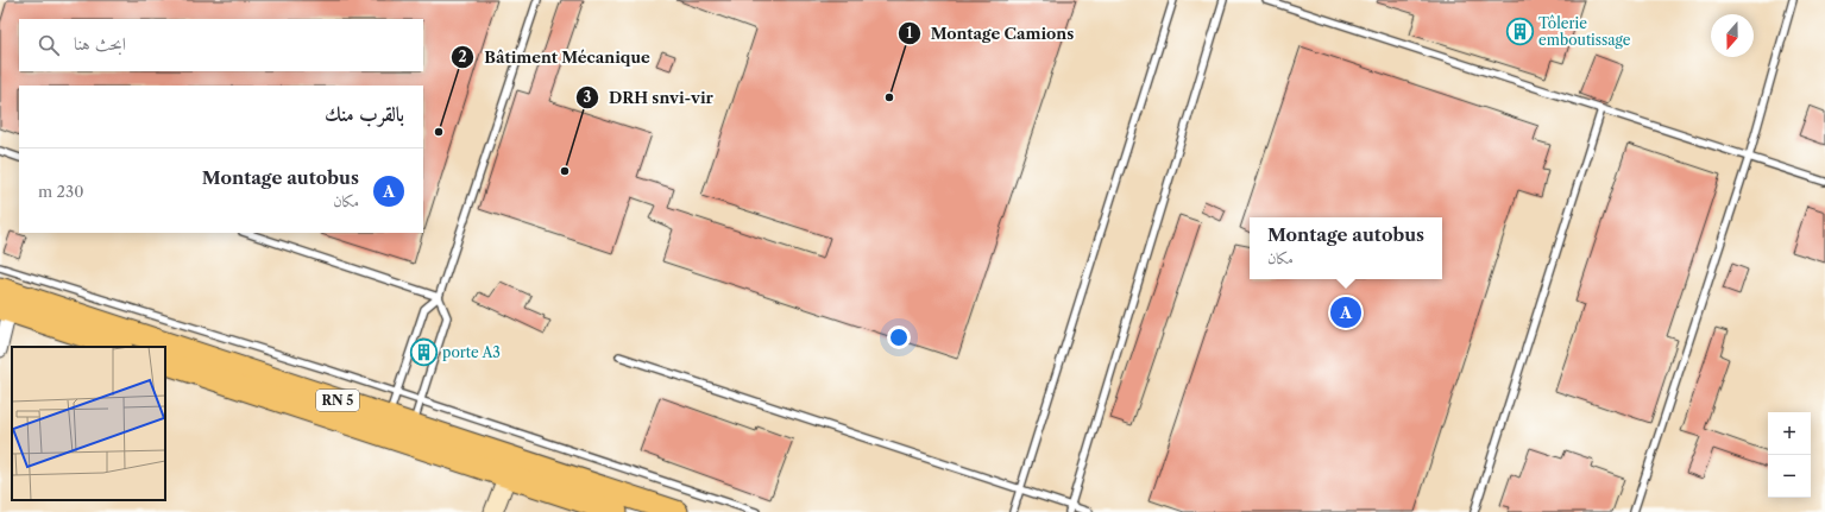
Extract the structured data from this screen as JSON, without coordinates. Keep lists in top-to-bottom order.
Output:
{
  "streets": {
    "highway": ["RN 5"]
  },
  "places": {
    "building": ["Tôlerie emboutissage", "porte A3"],
    "other": ["Montage Camions", "Bâtiment Mécanique", "DRH snvi-vir"]
  },
  "north": "bottom",
  "page": {
    "search": "ابحث هنا",
    "heading": "بالقرب منك",
    "list": [
      {
        "mark": "A",
        "name": "Montage autobus",
        "note": "مكان",
        "value": "230 m"
      }
    ],
    "popup": ["Montage autobus", "مكان"],
    "pins": "A",
    "map_buttons": ["+", "−"]
  }
}
